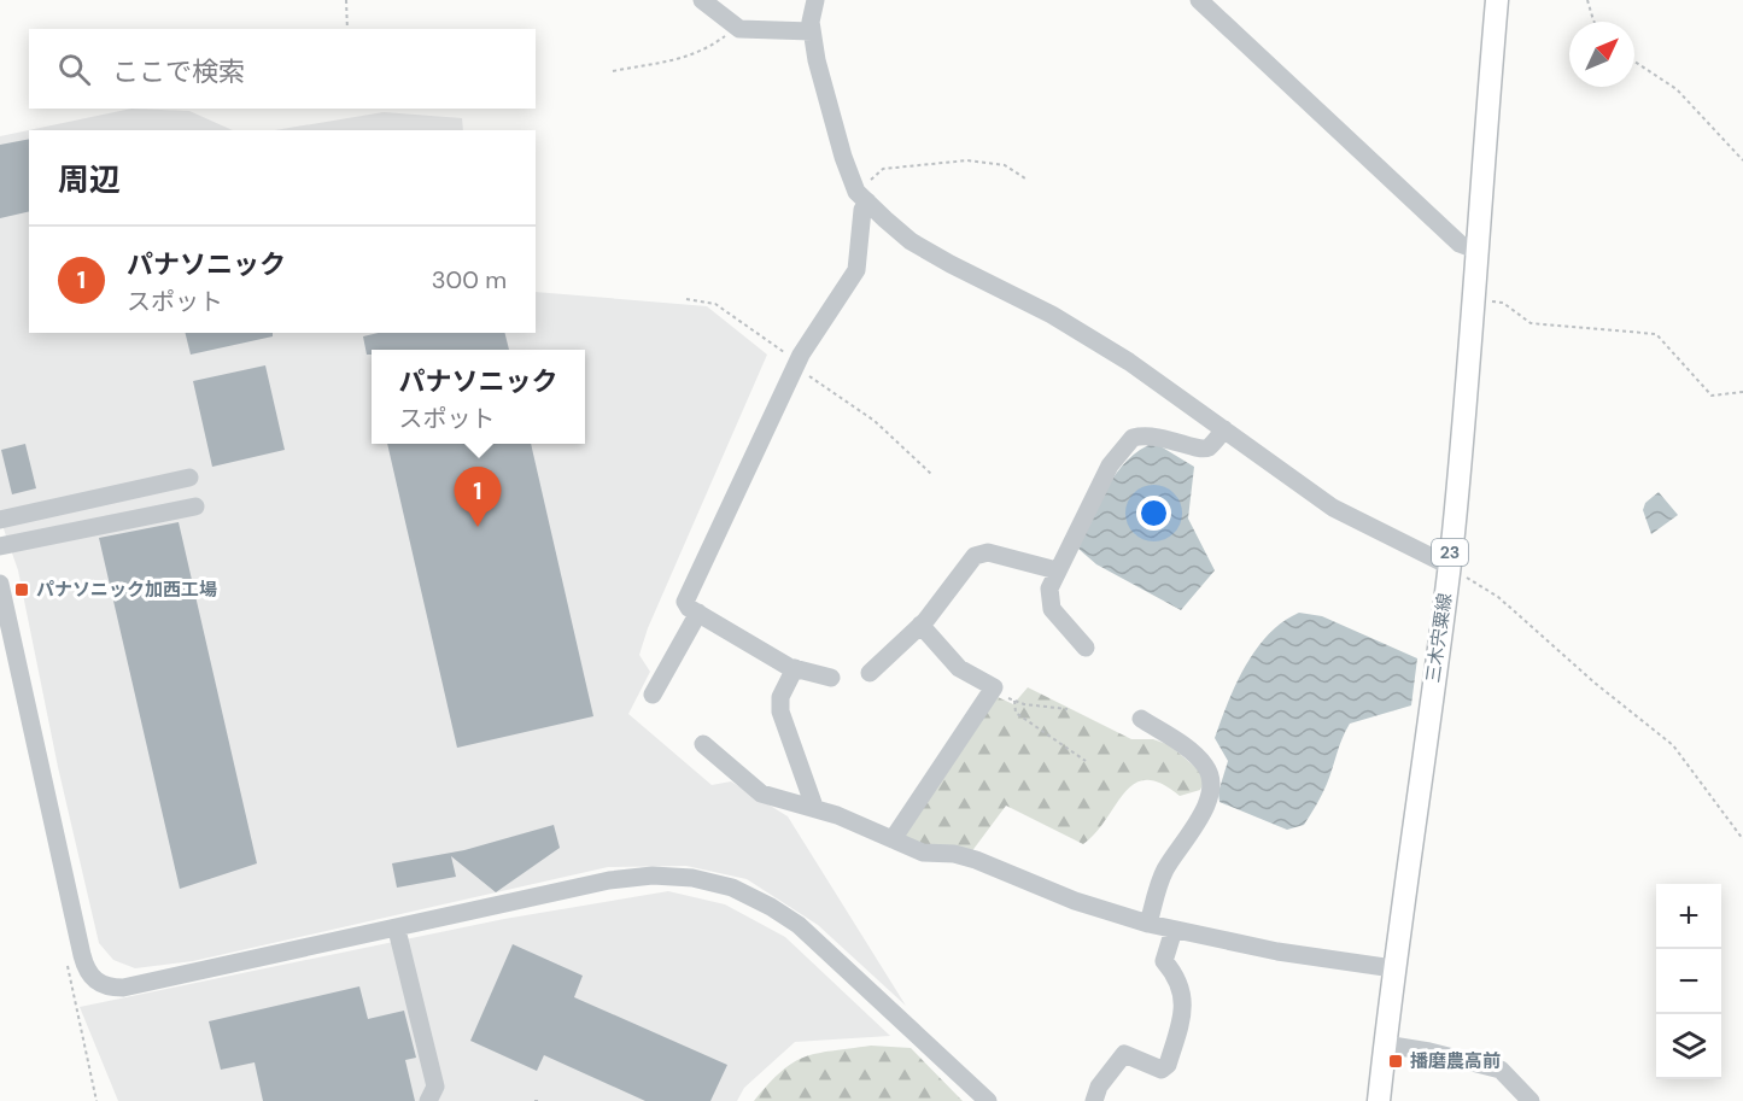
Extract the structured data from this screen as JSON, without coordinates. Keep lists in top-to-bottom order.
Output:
{
  "streets": {
    "main road": ["23", "三木宍粟線"]
  },
  "places": {
    "transit": ["パナソニック加西工場", "播磨農高前"]
  },
  "north": "top right",
  "page": {
    "search": "ここで検索",
    "heading": "周辺",
    "list": [
      {
        "mark": "1",
        "name": "パナソニック",
        "note": "スポット",
        "value": "300 m"
      }
    ],
    "popup": ["パナソニック", "スポット"],
    "pins": "1",
    "map_buttons": ["+", "−"]
  }
}
